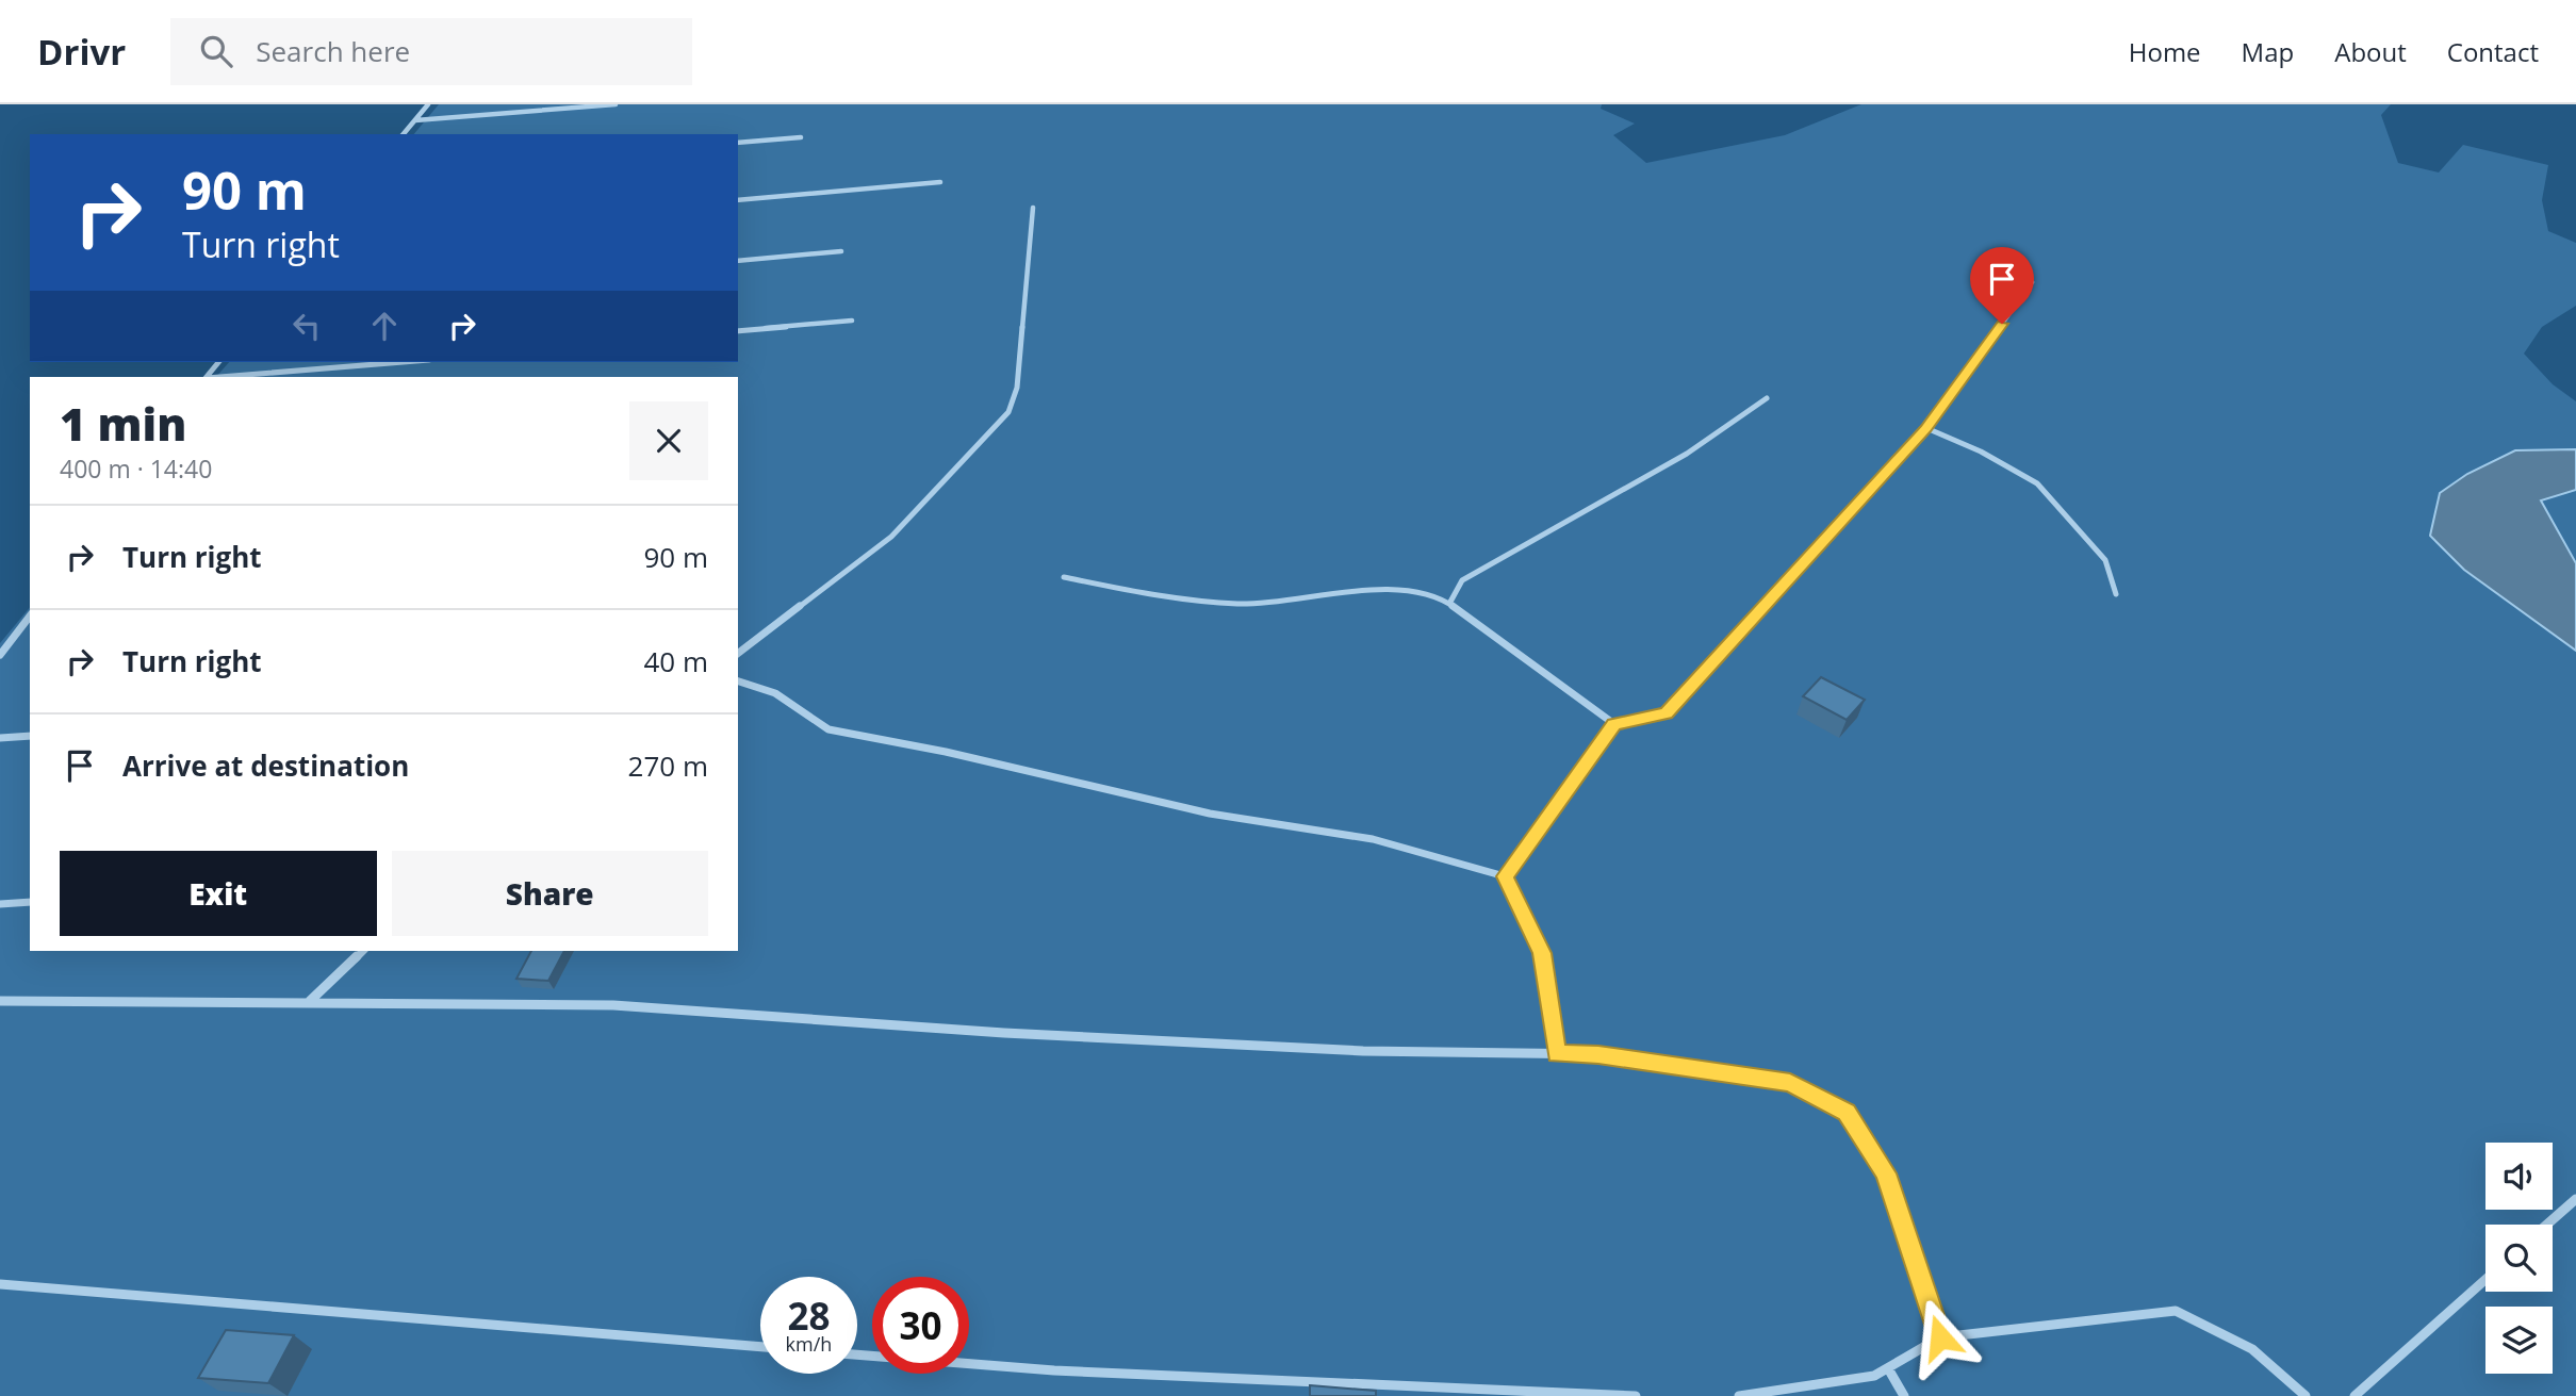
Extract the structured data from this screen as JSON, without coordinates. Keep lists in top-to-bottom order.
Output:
{
  "page": {
    "header": "Drivr",
    "search": "Search here",
    "nav": [
      "Home",
      "Map",
      "About",
      "Contact"
    ],
    "turn": ["90 m", "Turn right"],
    "heading": ["1 min", "400 m · 14:40"],
    "list": [
      {
        "name": "Turn right",
        "value": "90 m"
      },
      {
        "name": "Turn right",
        "value": "40 m"
      },
      {
        "name": "Arrive at destination",
        "value": "270 m"
      }
    ],
    "buttons": ["Exit", "Share"],
    "speed": "28 km/h",
    "limit": "30"
  }
}
